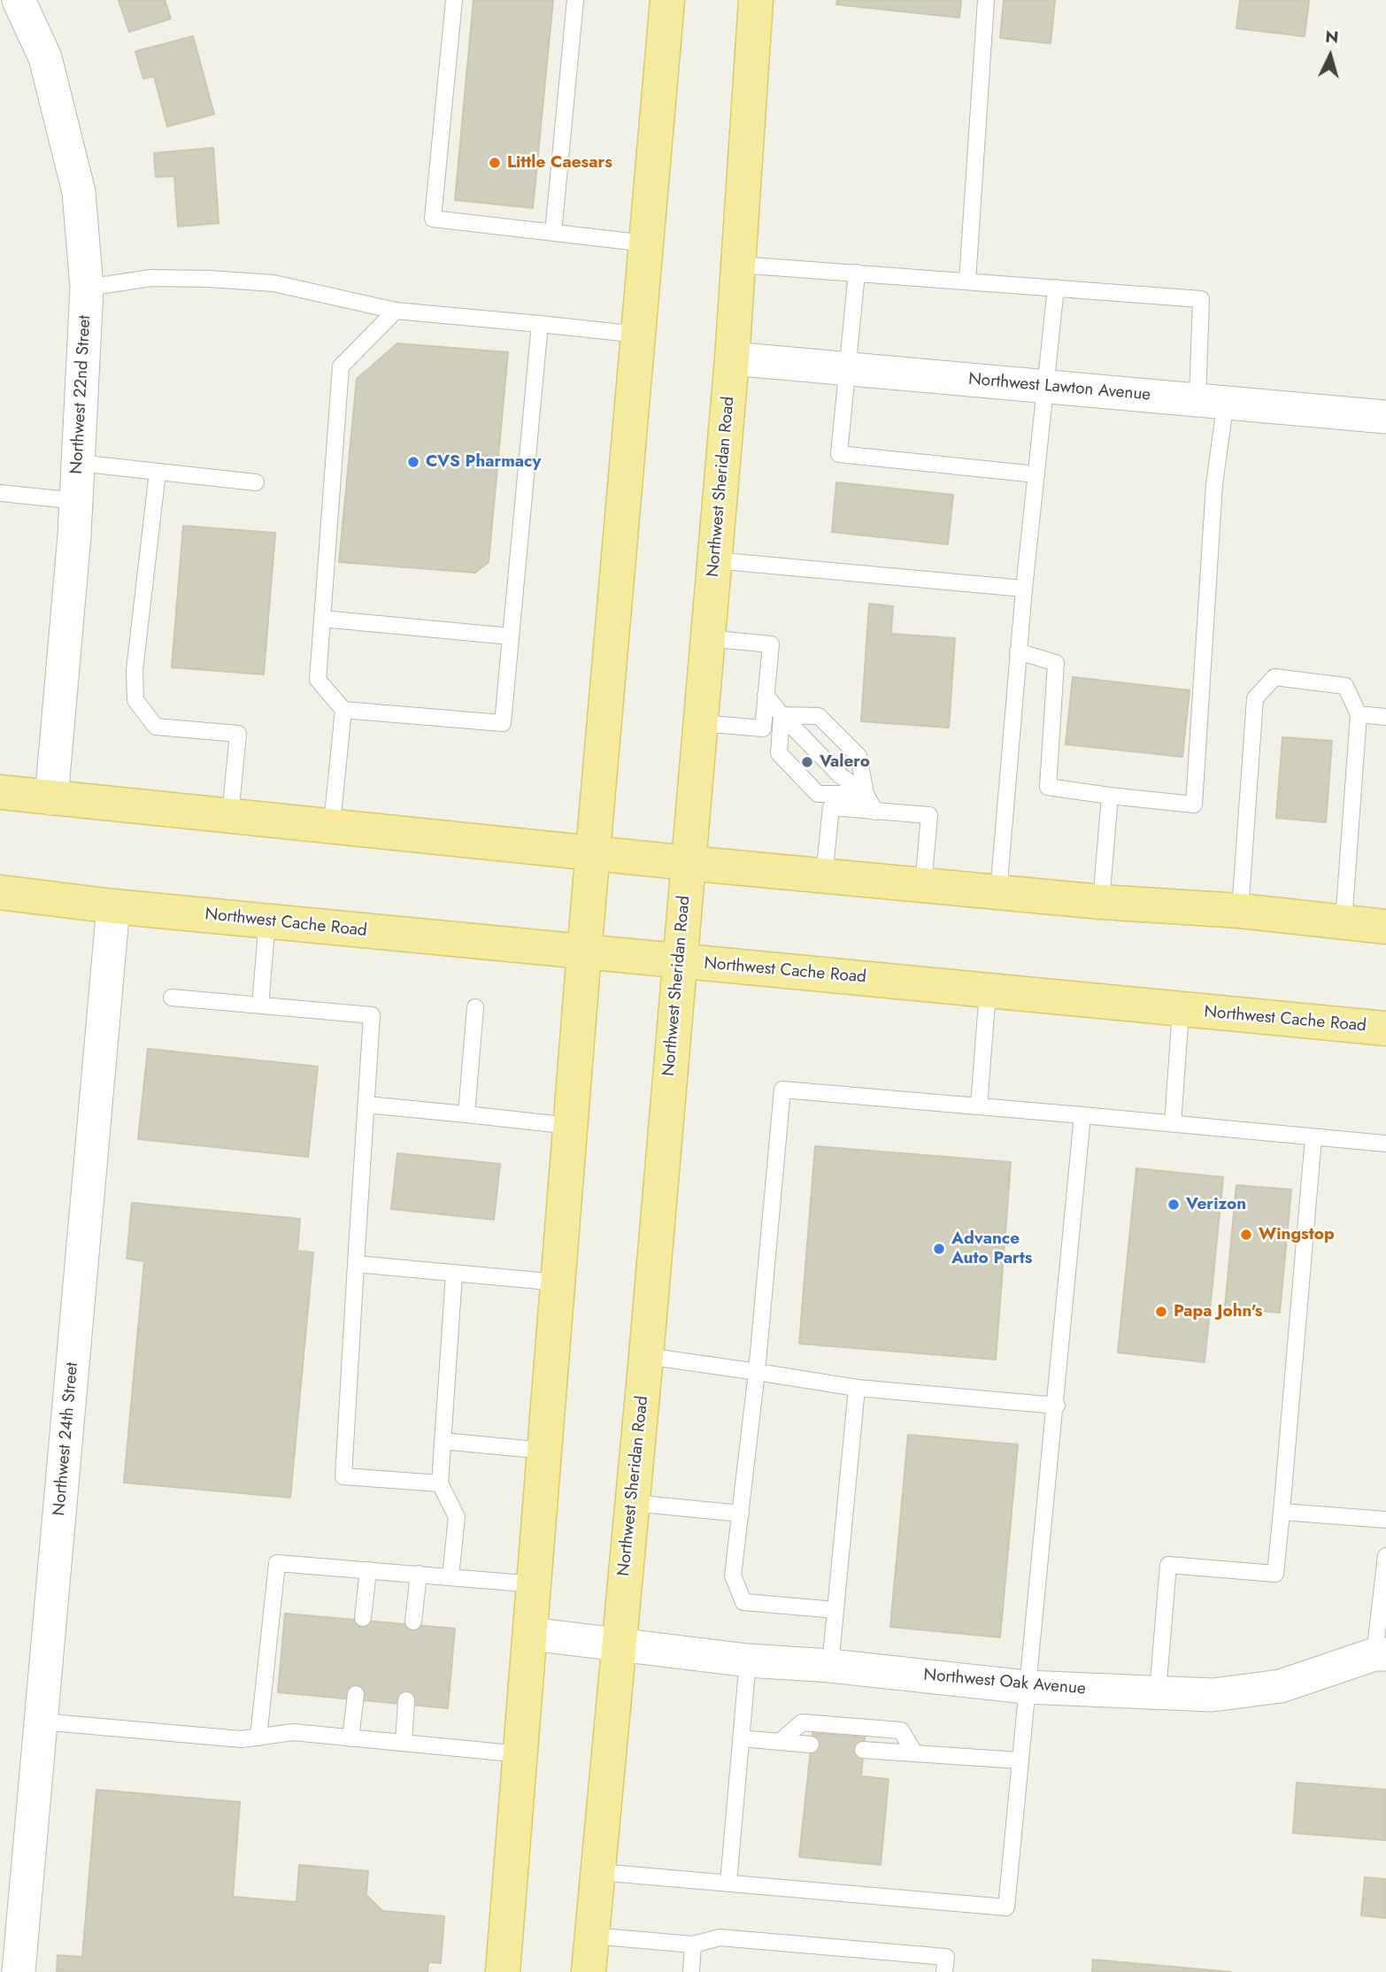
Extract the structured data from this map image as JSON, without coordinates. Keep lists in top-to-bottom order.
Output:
{
  "streets": {
    "main road": ["Northwest Sheridan Road", "Northwest Cache Road"],
    "street": [
      "Northwest Lawton Avenue",
      "Northwest 22nd Street",
      "Northwest 24th Street",
      "Northwest Oak Avenue"
    ]
  },
  "crossings": [
    ["Northwest Lawton Avenue", "Northwest Sheridan Road"],
    ["Northwest Sheridan Road", "Northwest Cache Road"],
    ["Northwest Sheridan Road", "Northwest Oak Avenue"],
    ["Northwest Cache Road", "Northwest 24th Street"]
  ],
  "places": [
    "Little Caesars",
    "CVS Pharmacy",
    "Valero",
    "Verizon",
    "Wingstop",
    "Advance Auto Parts",
    "Papa John's"
  ],
  "north": "top"
}
